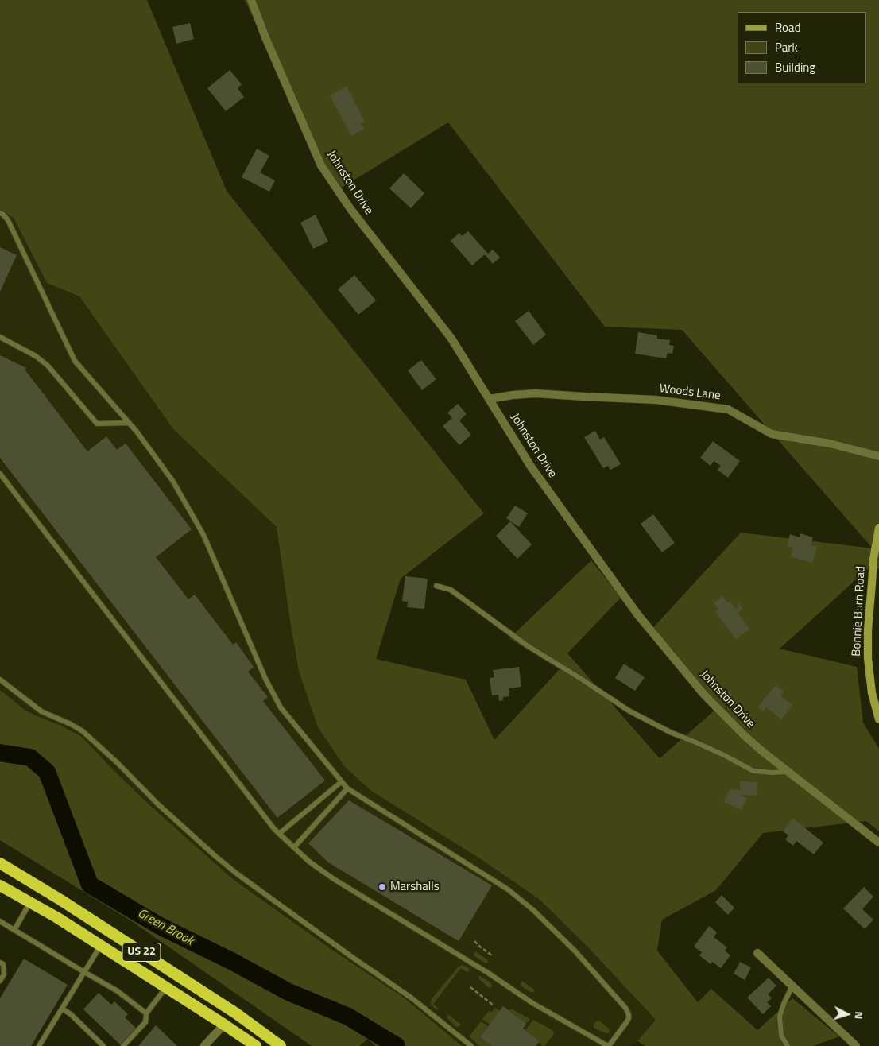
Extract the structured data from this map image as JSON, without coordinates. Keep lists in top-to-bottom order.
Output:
{
  "streets": {
    "highway": ["US 22"],
    "main road": ["Bonnie Burn Road"],
    "street": ["Johnston Drive", "Woods Lane"]
  },
  "crossings": [
    ["Johnston Drive", "Woods Lane"]
  ],
  "water": ["Green Brook"],
  "places": ["Marshalls"],
  "legend": ["Road", "Park", "Building"],
  "north": "right"
}
